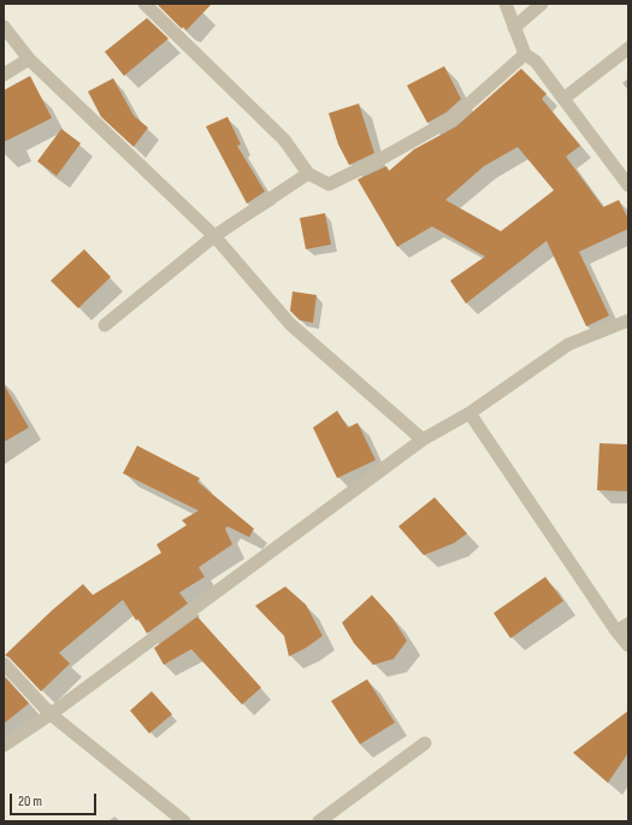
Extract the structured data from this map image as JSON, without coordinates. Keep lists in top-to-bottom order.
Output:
{
  "scale_bar": "20 m"
}
